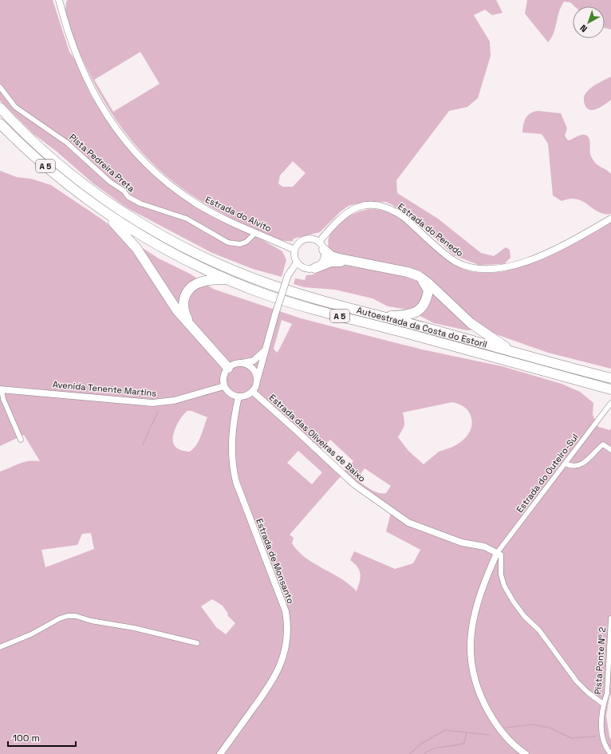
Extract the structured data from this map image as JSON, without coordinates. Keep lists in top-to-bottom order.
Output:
{
  "streets": {
    "highway": ["A 5", "Autoestrada da Costa do Estoril"],
    "street": [
      "Pista Pedreira Preta",
      "Estrada do Alvito",
      "Estrada do Penedo",
      "Avenida Tenente Martins",
      "Estrada das Oliveiras de Baixo",
      "Estrada do Outeiro-Sul",
      "Estrada de Monsanto",
      "Pista Ponte Nº 2"
    ]
  },
  "crossings": [
    ["Pista Pedreira Preta", "Estrada do Alvito"],
    ["Estrada do Alvito", "Estrada do Penedo"],
    ["Avenida Tenente Martins", "Estrada das Oliveiras de Baixo"],
    ["Avenida Tenente Martins", "Estrada de Monsanto"],
    ["Estrada das Oliveiras de Baixo", "Estrada do Outeiro-Sul"],
    ["Estrada das Oliveiras de Baixo", "Estrada de Monsanto"]
  ],
  "scale_bar": "100 m",
  "north": "bottom left"
}
